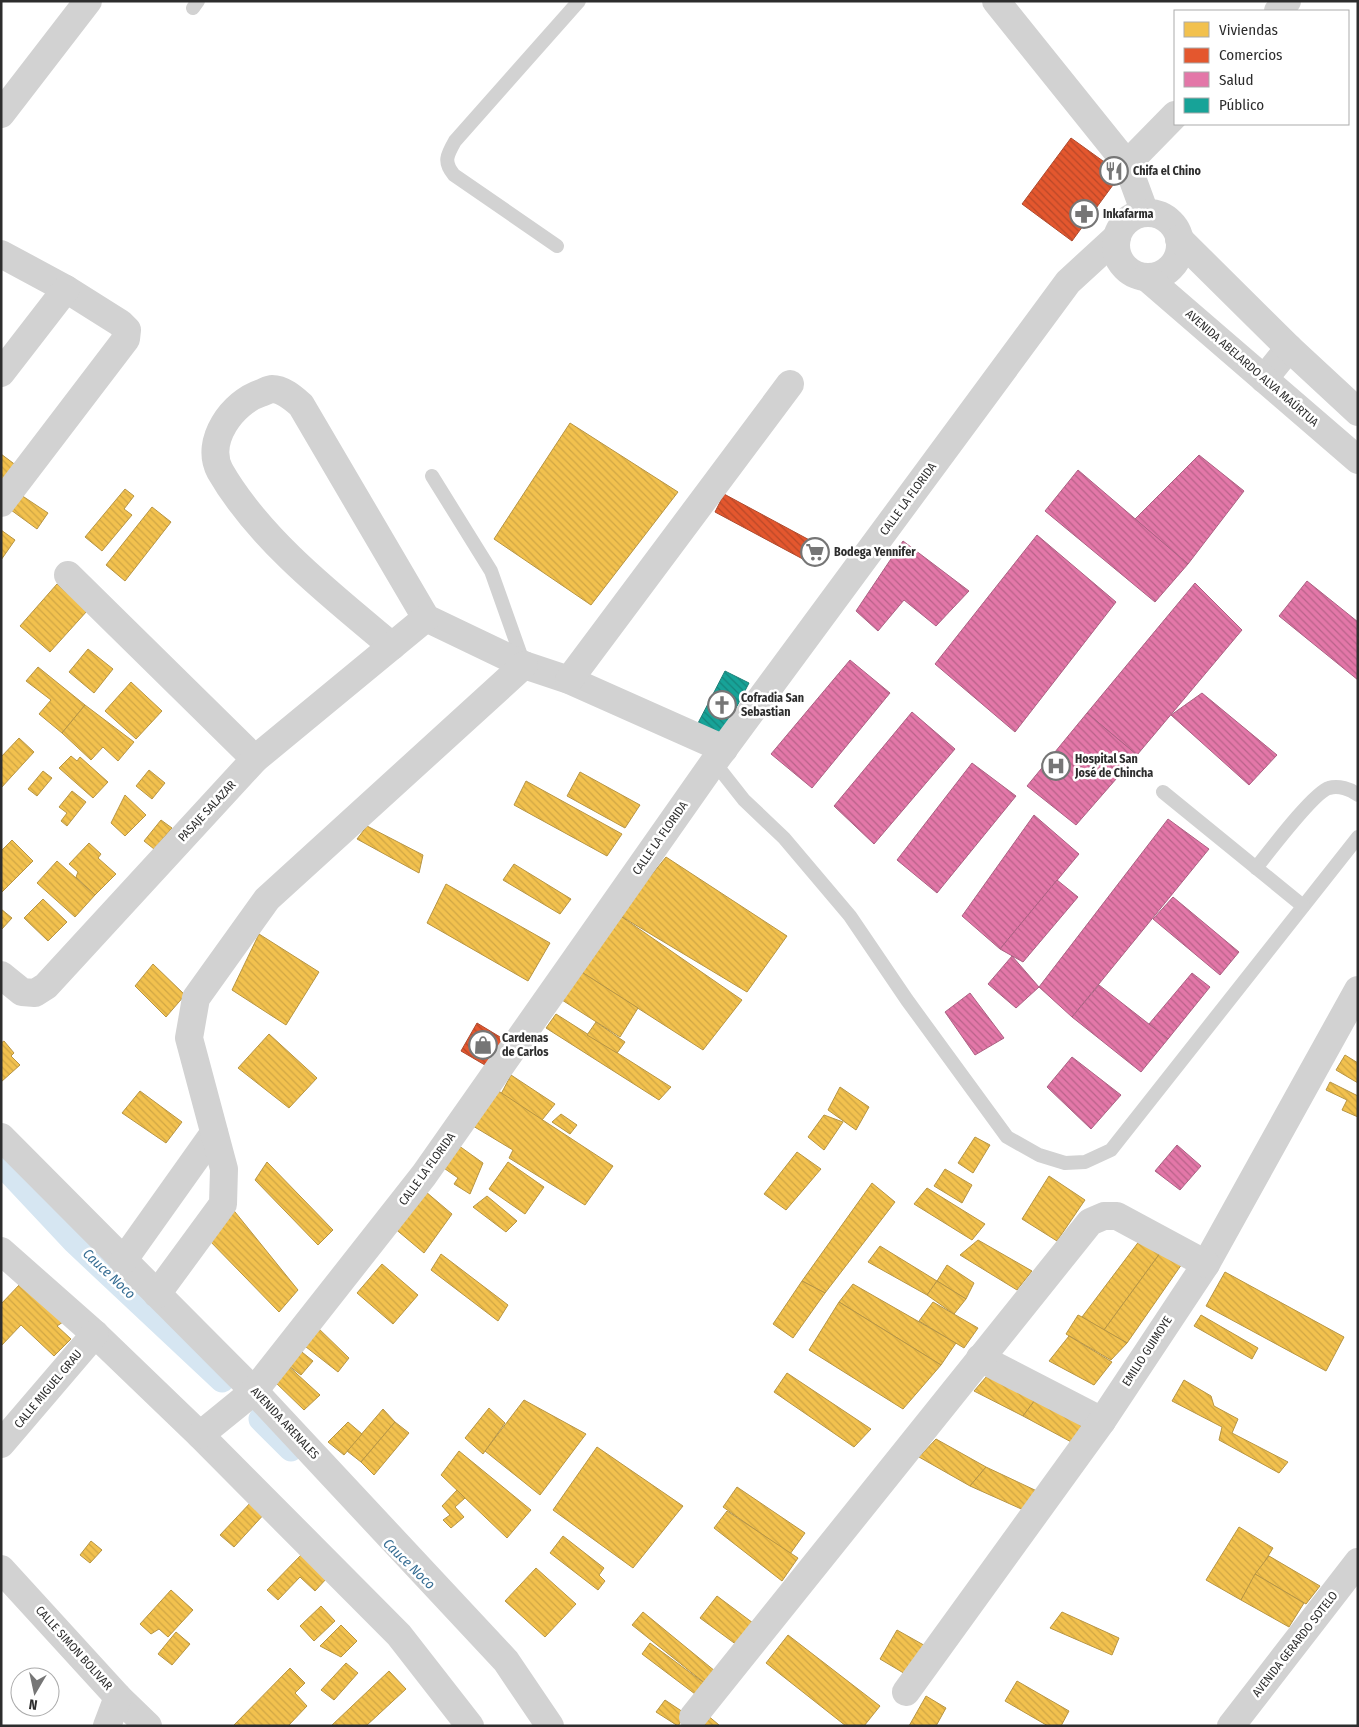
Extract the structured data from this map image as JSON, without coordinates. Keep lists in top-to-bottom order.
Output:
{
  "streets": {
    "street": [
      "AVENIDA ABELARDO ALVA MAÚRTUA",
      "CALLE LA FLORIDA",
      "PASAJE SALAZAR",
      "EMILIO GUIMOYE",
      "CALLE MIGUEL GRAU",
      "AVENIDA ARENALES",
      "AVENIDA GERARDO SOTELO",
      "CALLE SIMON BOLIVAR"
    ]
  },
  "crossings": [
    ["AVENIDA ABELARDO ALVA MAÚRTUA", "CALLE LA FLORIDA"],
    ["CALLE LA FLORIDA", "AVENIDA ARENALES"]
  ],
  "water": ["Cauce Noco"],
  "places": {
    "restaurant": ["Chifa el Chino"],
    "pharmacy": ["Inkafarma"],
    "supermarket": ["Bodega Yennifer"],
    "church": ["Cofradia San Sebastian"],
    "hospital": ["Hospital San José de Chincha"],
    "shop": ["Cardenas de Carlos"]
  },
  "legend": [
    "Viviendas",
    "Comercios",
    "Salud",
    "Público"
  ],
  "north": "bottom"
}
